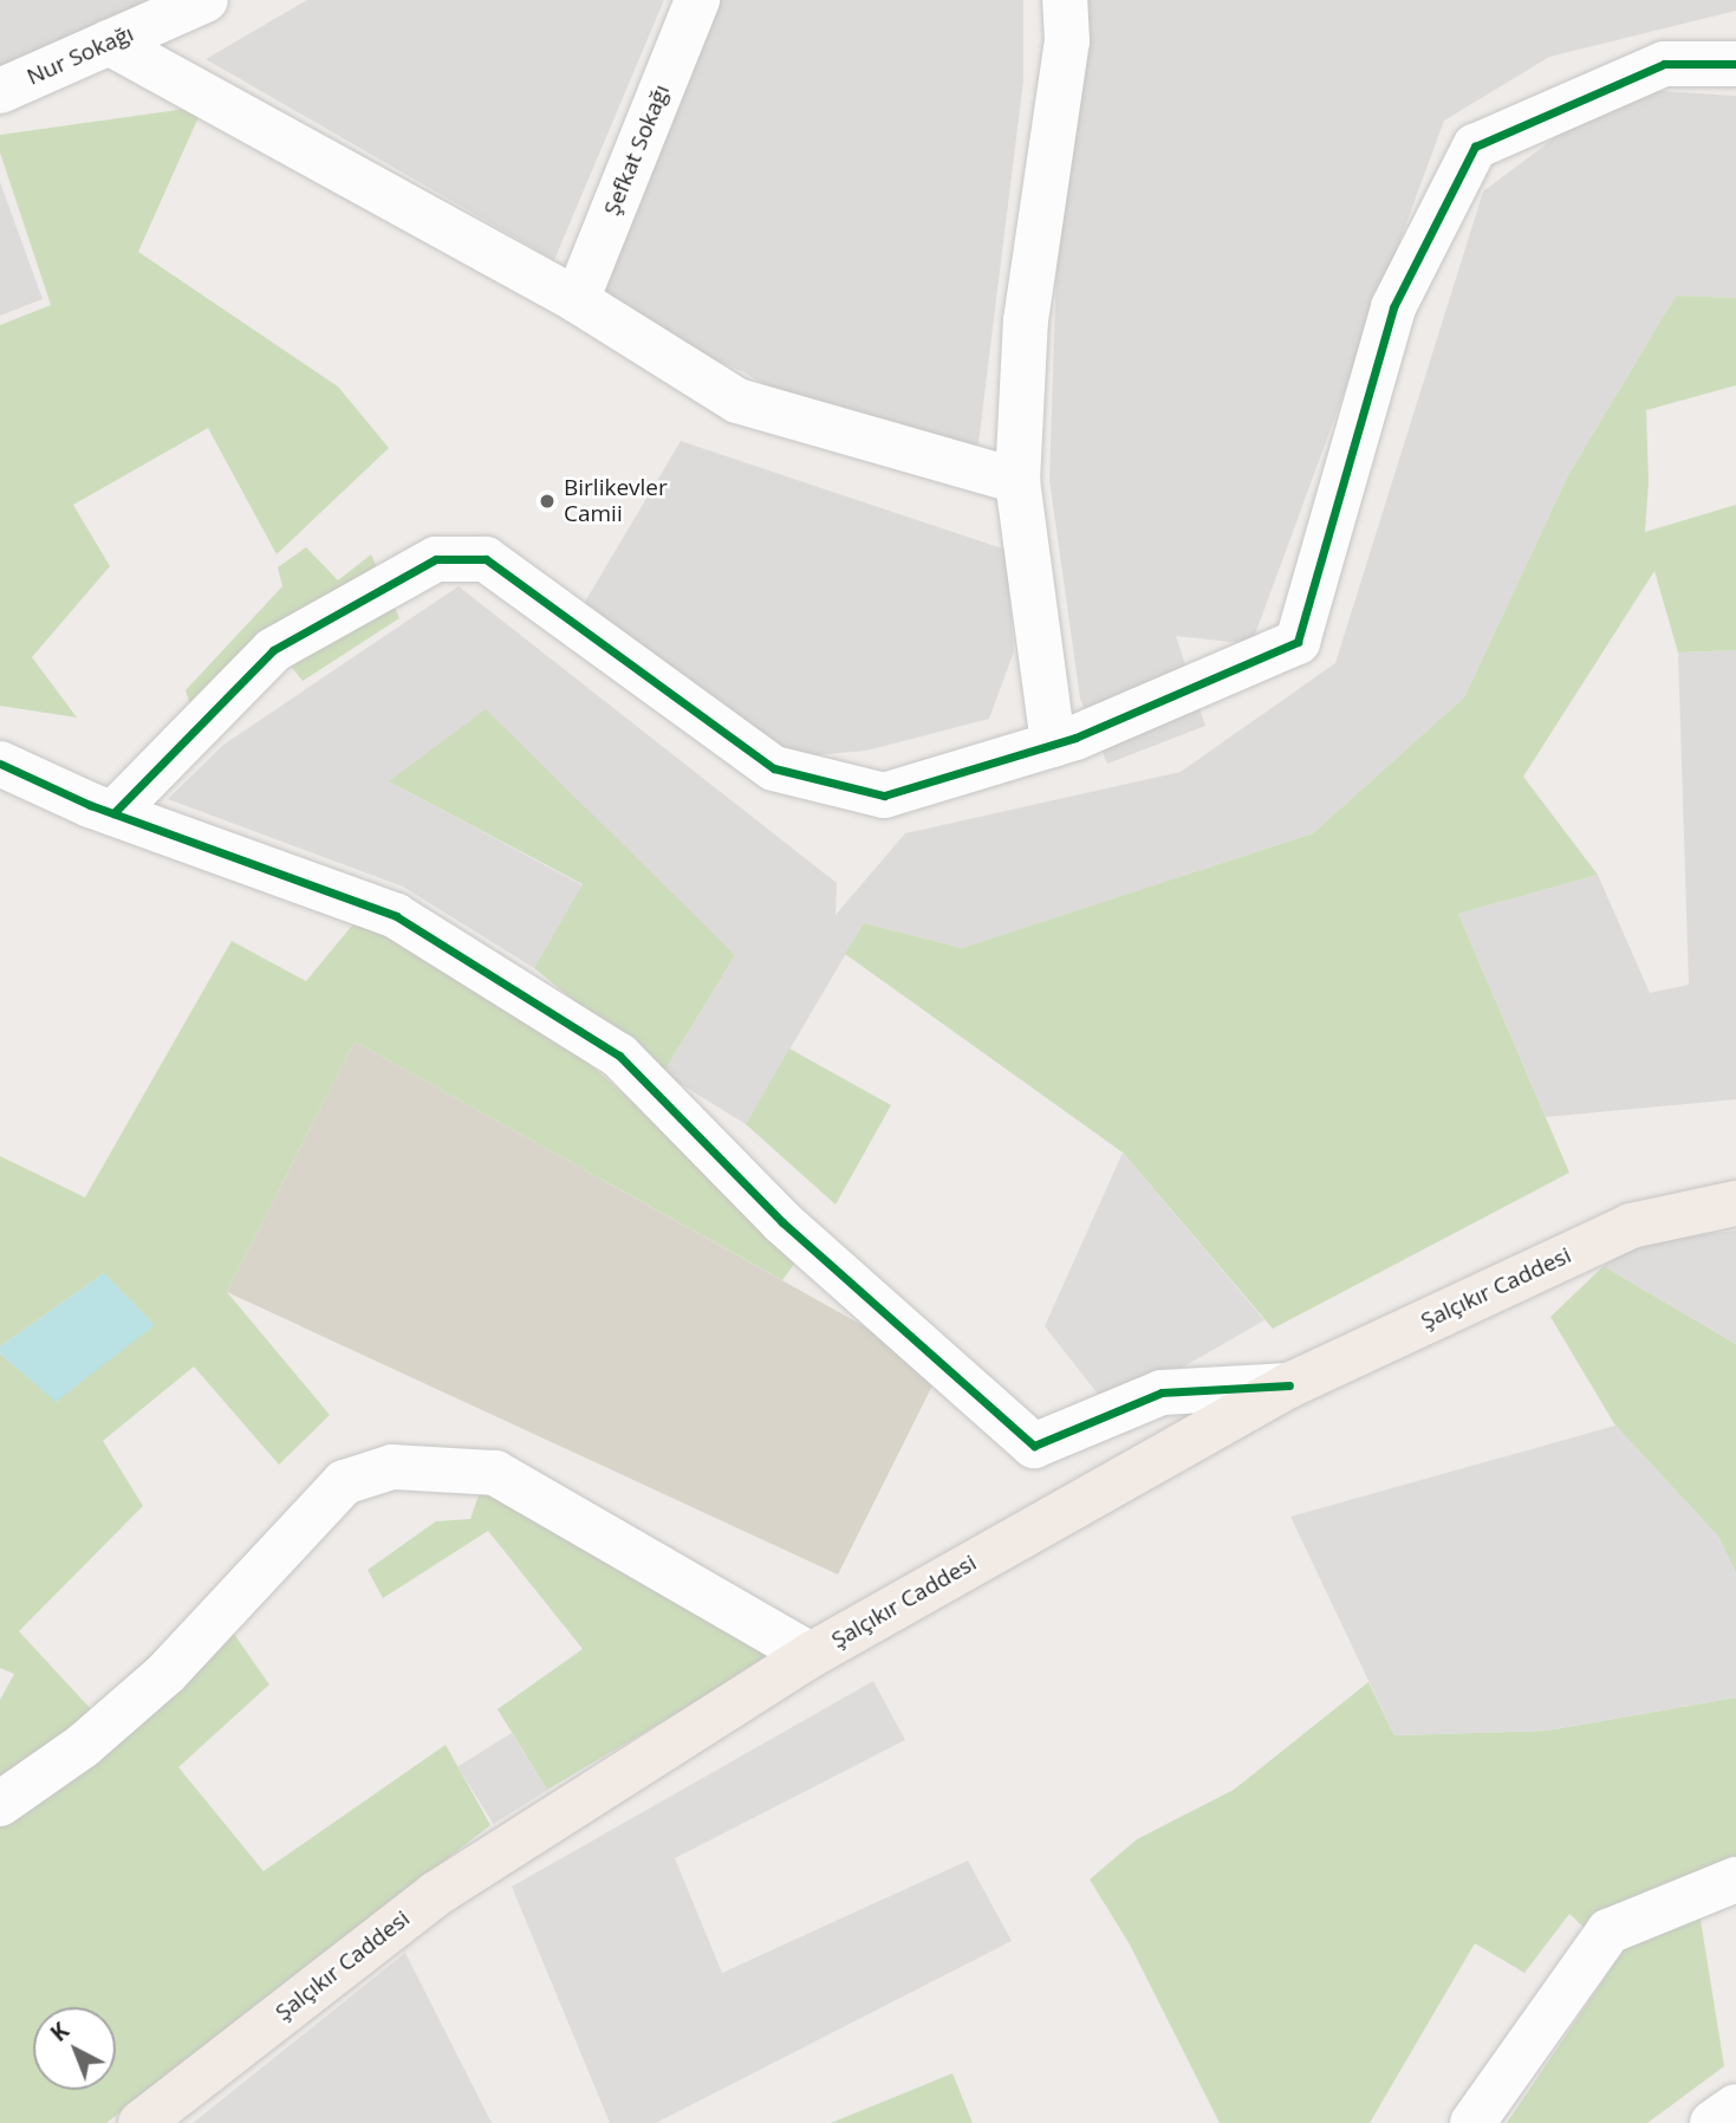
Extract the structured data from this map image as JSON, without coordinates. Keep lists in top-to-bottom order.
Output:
{
  "streets": {
    "main road": ["Şalçıkır Caddesi"],
    "street": ["Nur Sokağı", "Şefkat Sokağı"]
  },
  "places": ["Birlikevler Camii"],
  "north": "top left"
}
